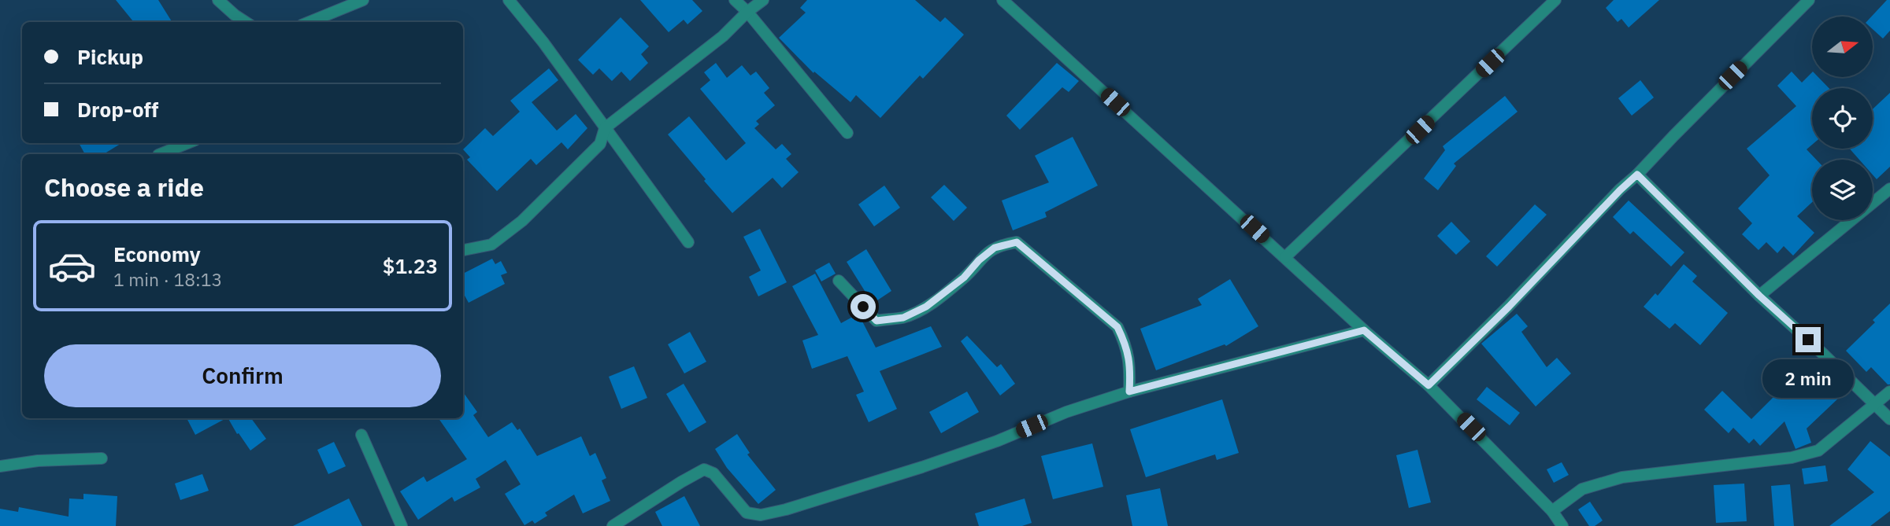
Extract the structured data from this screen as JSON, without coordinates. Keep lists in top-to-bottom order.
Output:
{
  "north": "right",
  "page": {
    "banner": ["Pickup", "Drop-off"],
    "heading": "Choose a ride",
    "list": [
      {
        "name": "Economy",
        "note": "1 min · 18:13",
        "value": "$1.23"
      }
    ],
    "buttons": "Confirm",
    "bubble": "2 min"
  }
}
